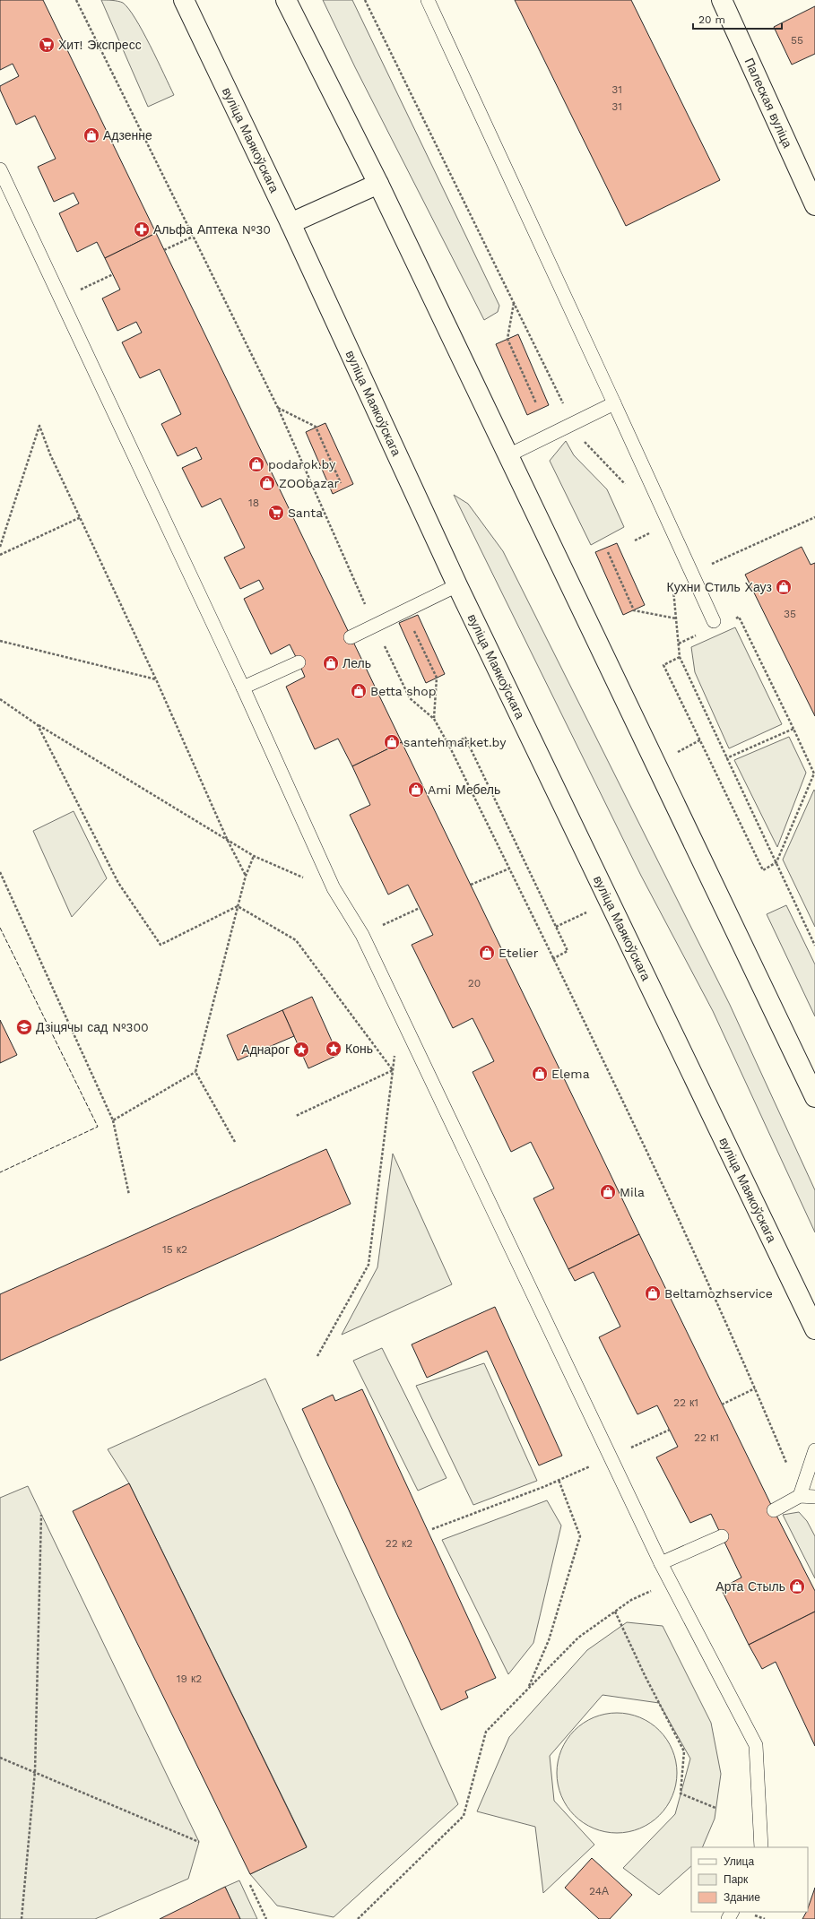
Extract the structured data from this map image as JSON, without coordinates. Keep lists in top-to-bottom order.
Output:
{
  "streets": {
    "main road": ["Палеская вуліца", "вуліца Маякоўскага"]
  },
  "places": {
    "supermarket": ["Хит! Экспресс", "Santa"],
    "shop": [
      "Адзенне",
      "podarok.by",
      "ZOObazar",
      "Кухни Стиль Хауз",
      "Лель",
      "Betta shop",
      "santehmarket.by",
      "Ami Мебель",
      "Etelier",
      "Elema",
      "Mila",
      "Beltamozhservice",
      "Арта Стыль"
    ],
    "pharmacy": ["Альфа Аптека №30"],
    "school or university": ["Дзіцячы сад №300"],
    "place": ["Конь", "Аднарог"]
  },
  "house_numbers": [
    "55",
    "31",
    "31",
    "18",
    "35",
    "20",
    "15 к2",
    "22 к1",
    "22 к1",
    "22 к2",
    "19 к2",
    "24А"
  ],
  "legend": ["Улица", "Парк", "Здание"],
  "scale_bar": "20 m"
}
